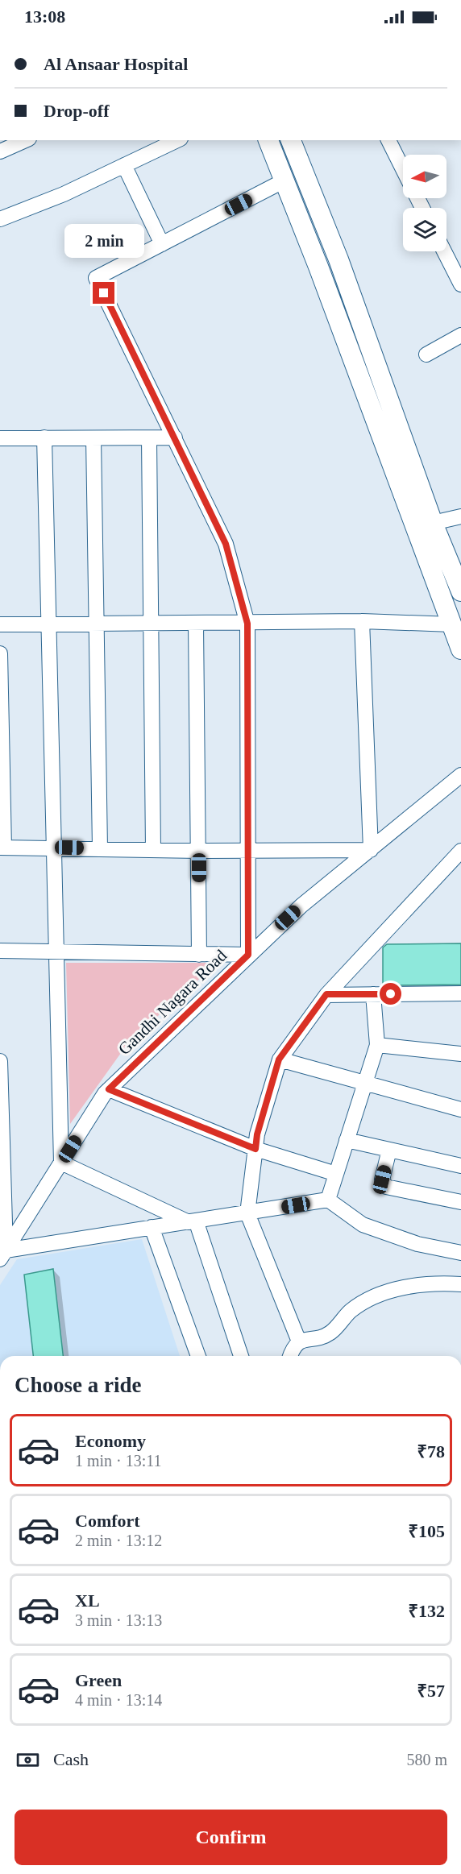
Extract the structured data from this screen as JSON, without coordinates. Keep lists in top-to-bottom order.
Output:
{
  "streets": {
    "street": ["Gandhi Nagara Road"]
  },
  "north": "left",
  "page": {
    "status": "13:08",
    "banner": ["Al Ansaar Hospital", "Drop-off"],
    "bubble": "2 min",
    "heading": "Choose a ride",
    "list": [
      {
        "name": "Economy",
        "note": "1 min · 13:11",
        "value": "₹78"
      },
      {
        "name": "Comfort",
        "note": "2 min · 13:12",
        "value": "₹105"
      },
      {
        "name": "XL",
        "note": "3 min · 13:13",
        "value": "₹132"
      },
      {
        "name": "Green",
        "note": "4 min · 13:14",
        "value": "₹57"
      }
    ],
    "pay": ["Cash", "580 m"],
    "buttons": "Confirm"
  }
}
